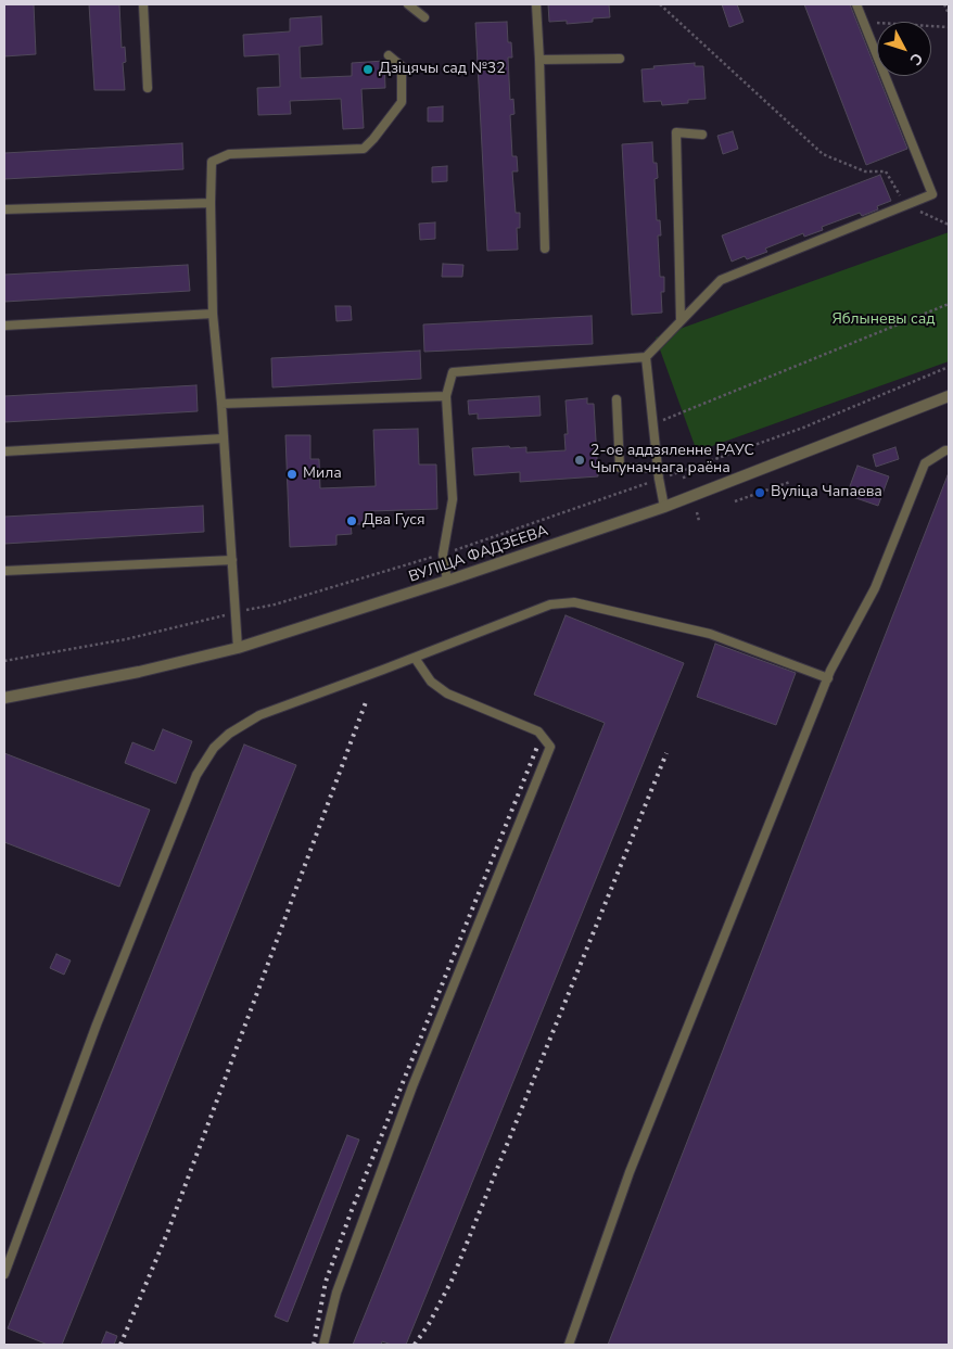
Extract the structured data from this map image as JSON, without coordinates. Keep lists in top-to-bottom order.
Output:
{
  "streets": {
    "street": ["ВУЛІЦА ФАДЗЕЕВА"]
  },
  "parks": ["Яблыневы сад"],
  "places": [
    "Дзіцячы сад №32",
    "2-ое аддзяленне РАУС Чыгуначнага раёна",
    "Мила",
    "Вуліца Чапаева",
    "Два Гуся"
  ],
  "north": "bottom right"
}
